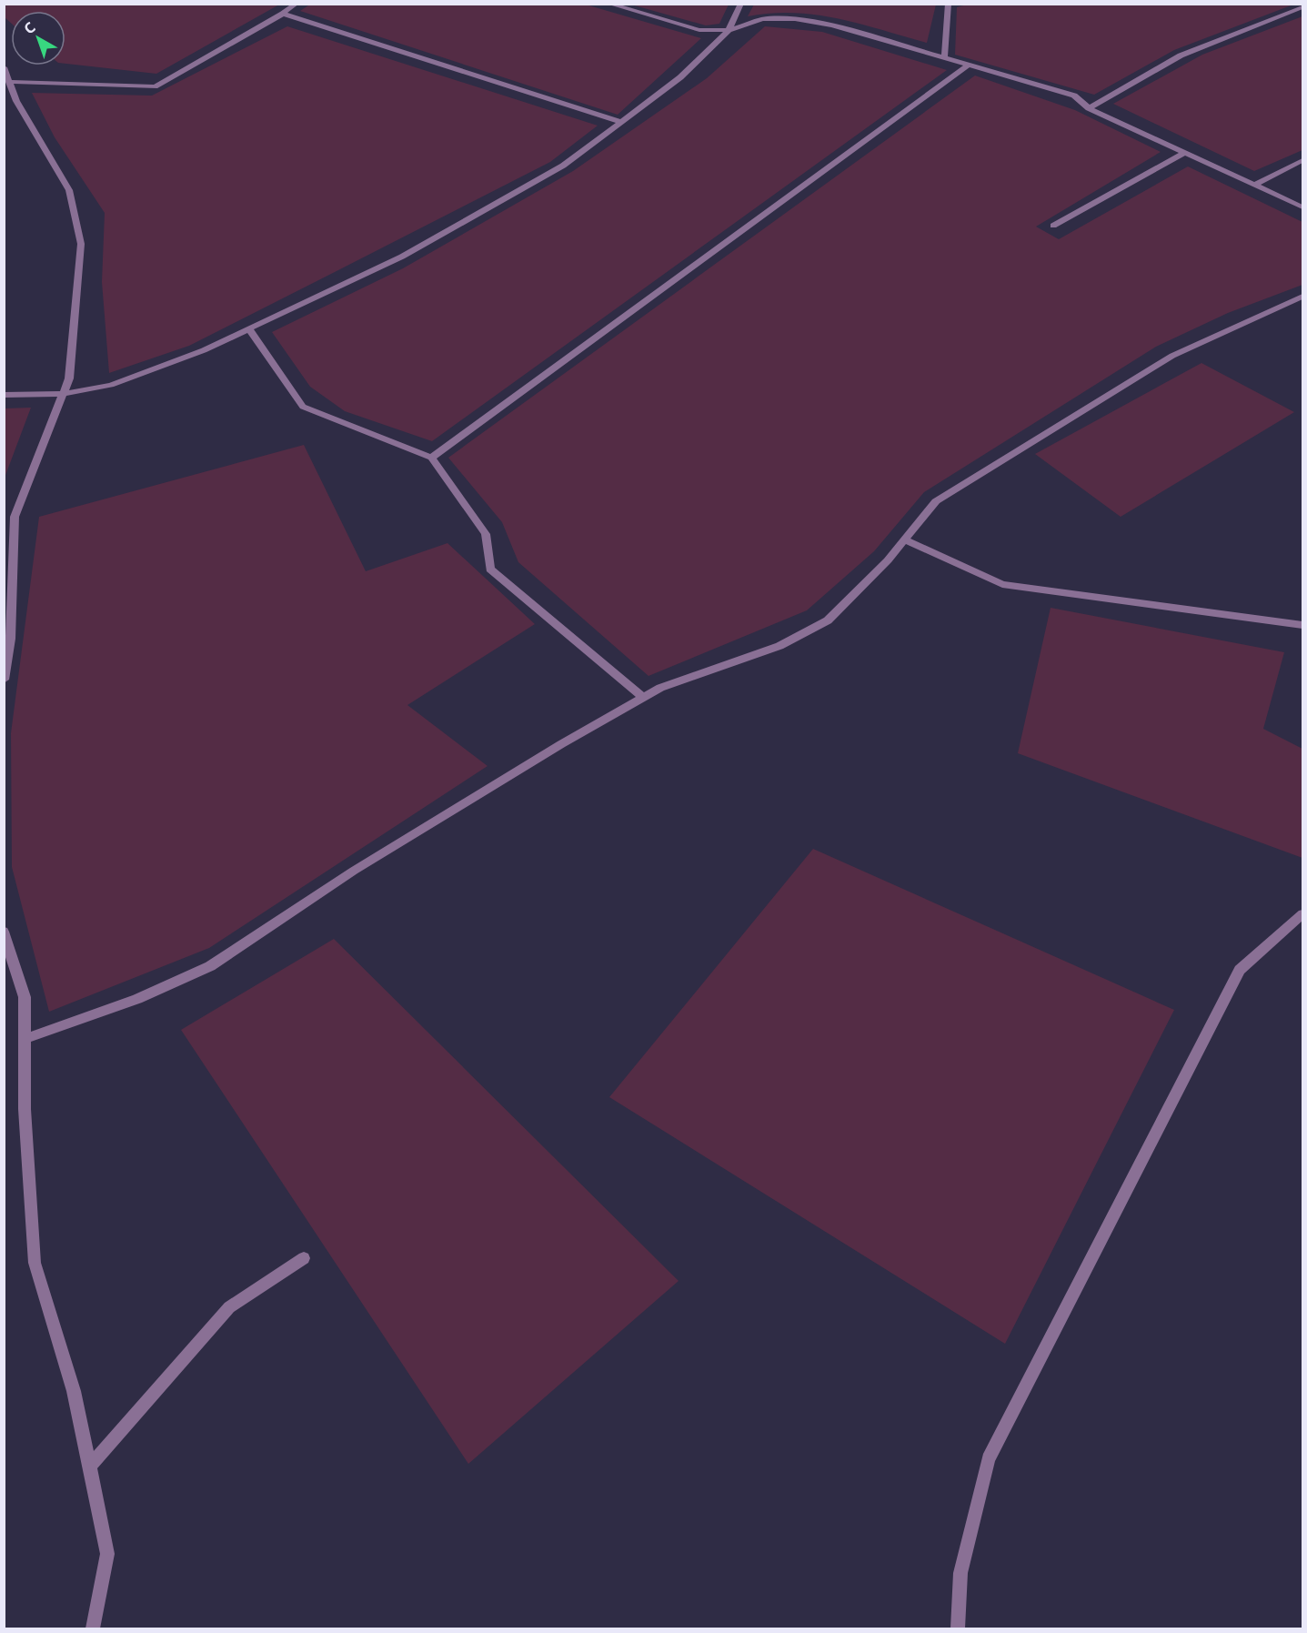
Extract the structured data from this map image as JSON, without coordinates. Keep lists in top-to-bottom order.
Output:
{
  "north": "top left"
}
